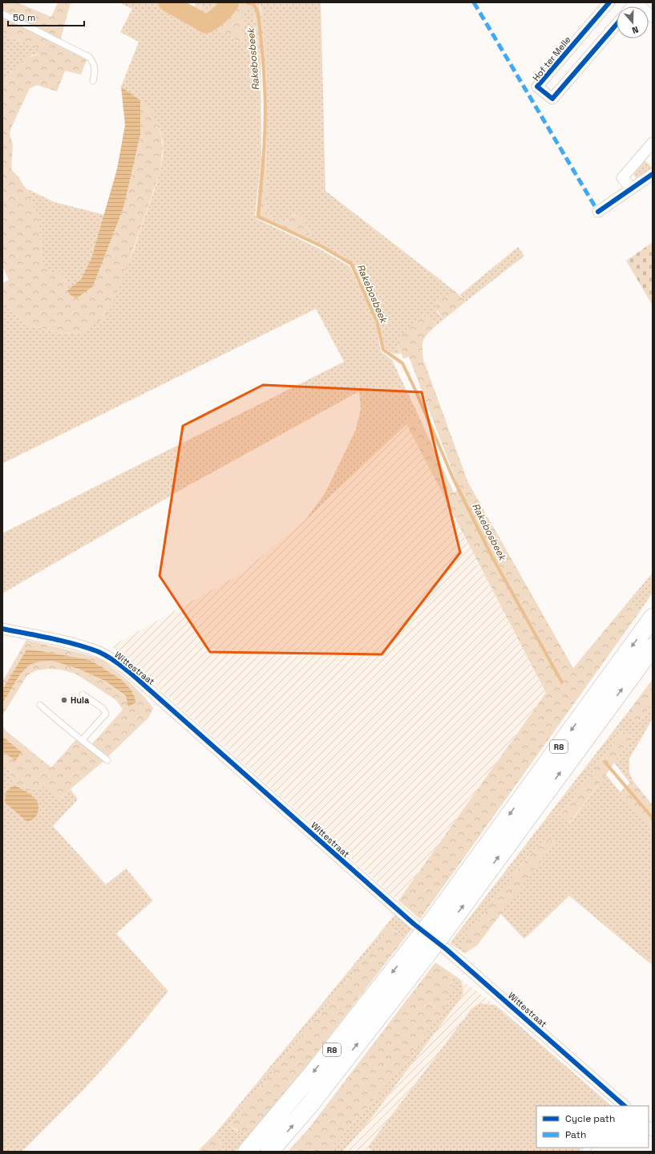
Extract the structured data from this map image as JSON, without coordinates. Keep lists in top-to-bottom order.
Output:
{
  "streets": {
    "highway": ["R8"],
    "street": ["Hof ter Melle", "Wittestraat"]
  },
  "water": ["Rakebosbeek"],
  "places": ["Hula"],
  "legend": ["Cycle path", "Path"],
  "scale_bar": "50 m",
  "north": "bottom"
}
